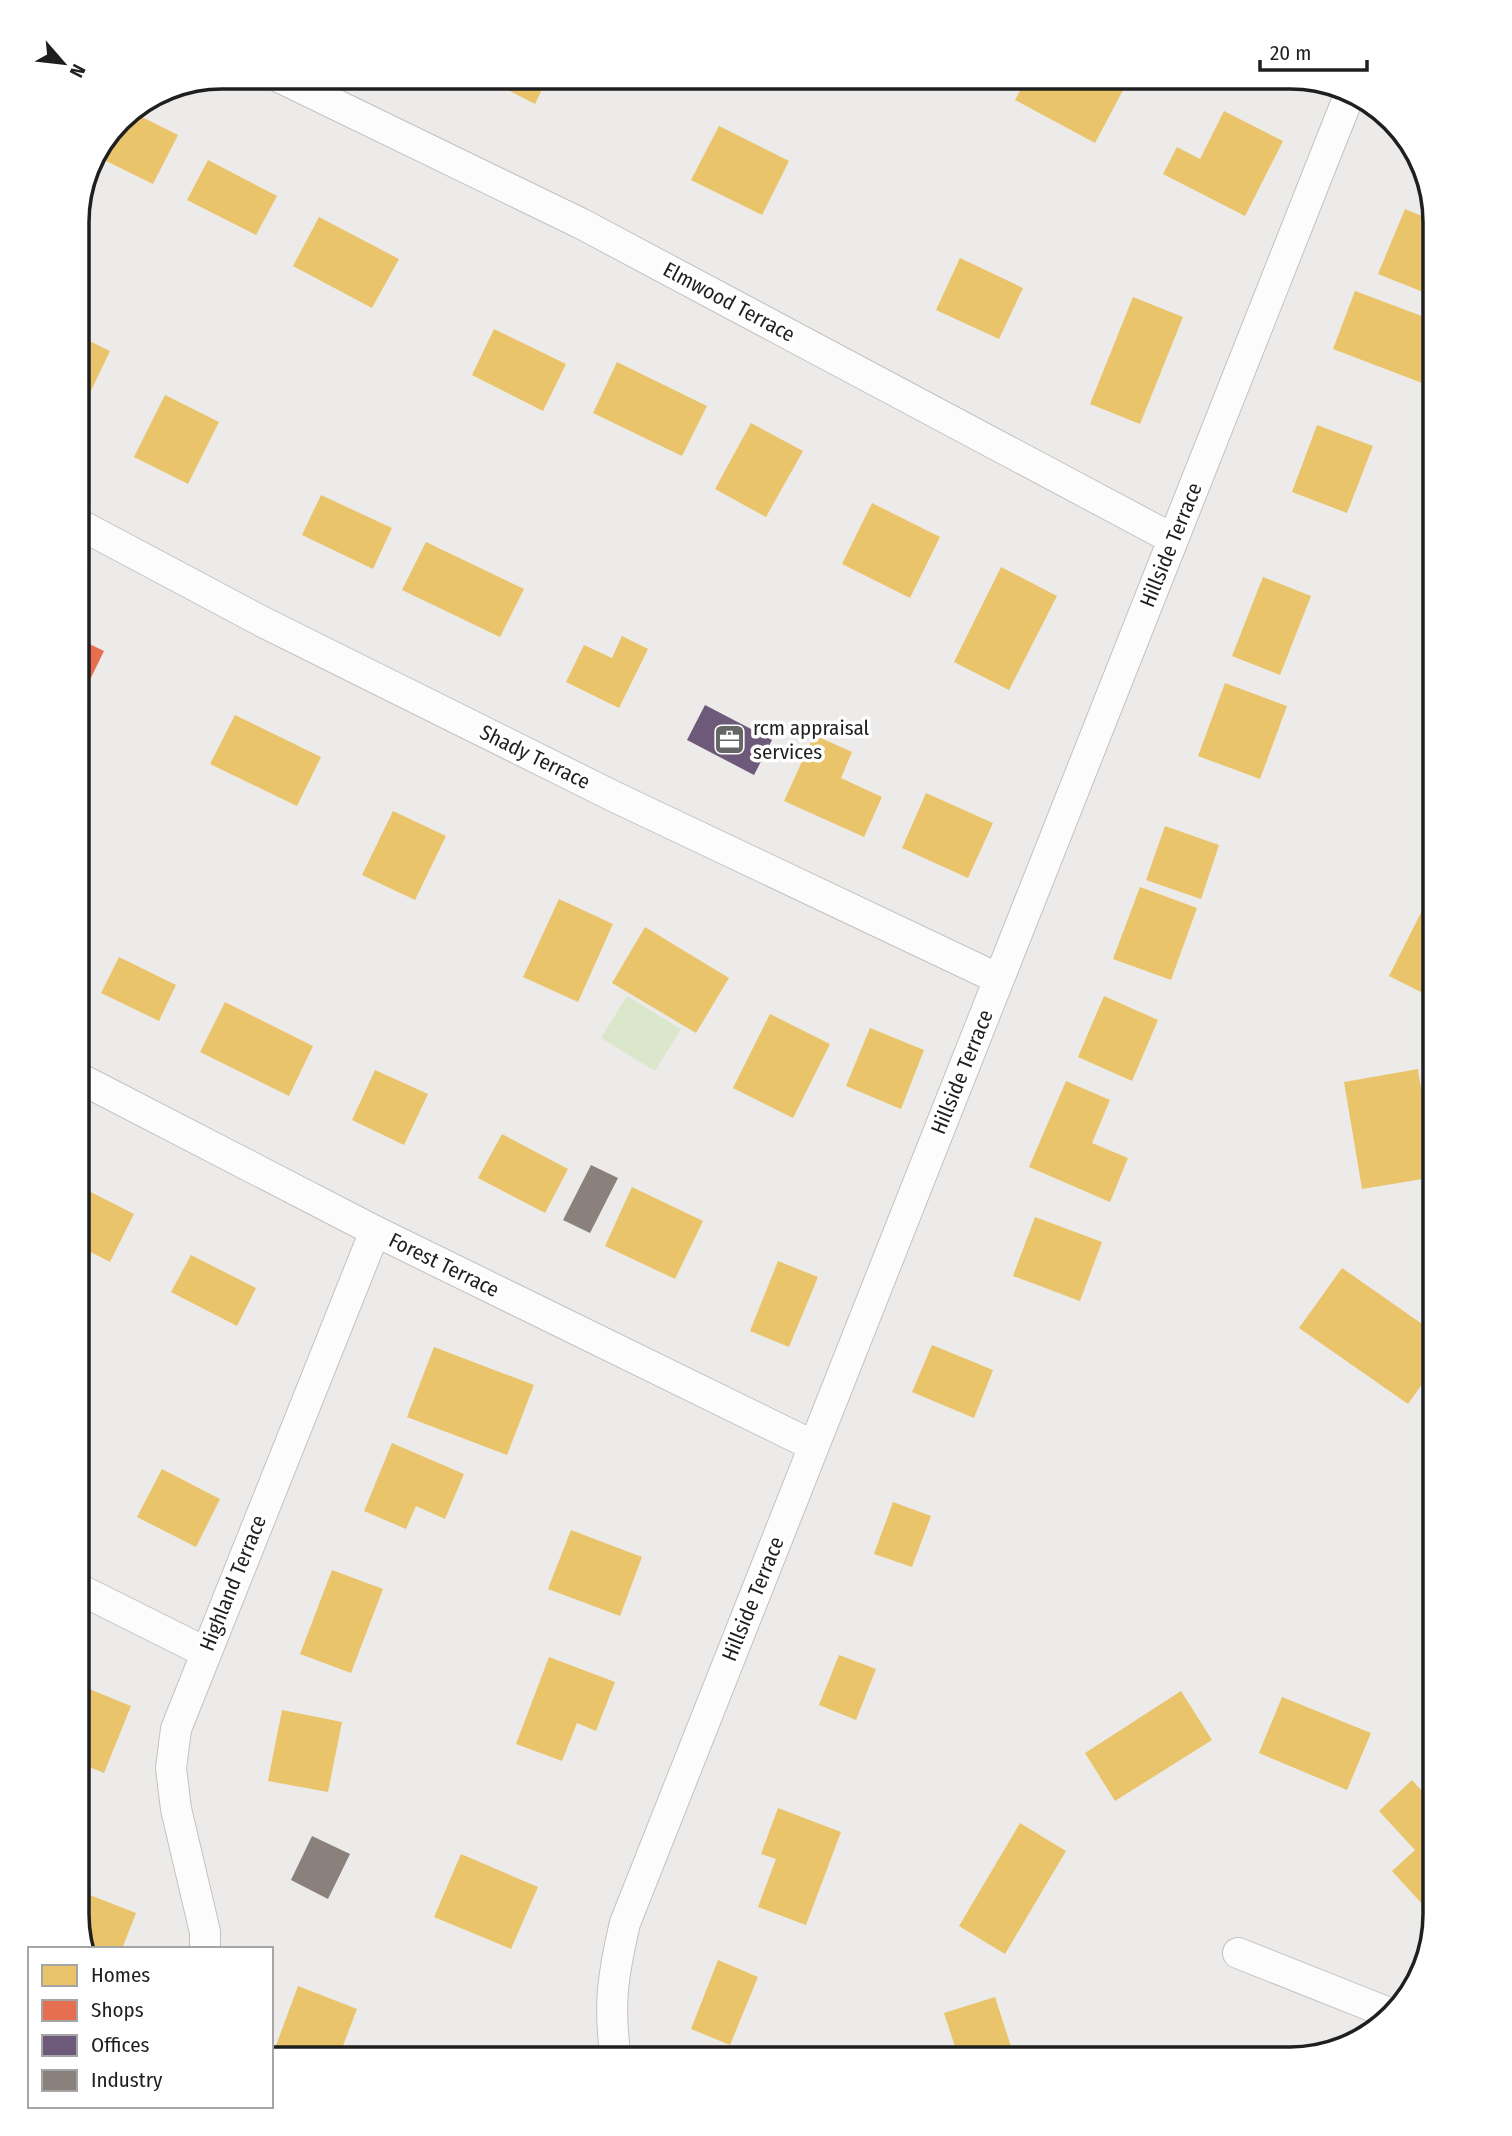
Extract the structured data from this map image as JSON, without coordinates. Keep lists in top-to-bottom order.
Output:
{
  "streets": {
    "street": [
      "Elmwood Terrace",
      "Hillside Terrace",
      "Shady Terrace",
      "Forest Terrace",
      "Highland Terrace"
    ]
  },
  "crossings": [
    ["Elmwood Terrace", "Hillside Terrace"],
    ["Hillside Terrace", "Shady Terrace"],
    ["Hillside Terrace", "Forest Terrace"],
    ["Forest Terrace", "Highland Terrace"]
  ],
  "places": {
    "office": ["rcm appraisal services"]
  },
  "legend": [
    "Homes",
    "Shops",
    "Offices",
    "Industry"
  ],
  "scale_bar": "20 m",
  "north": "bottom right"
}
